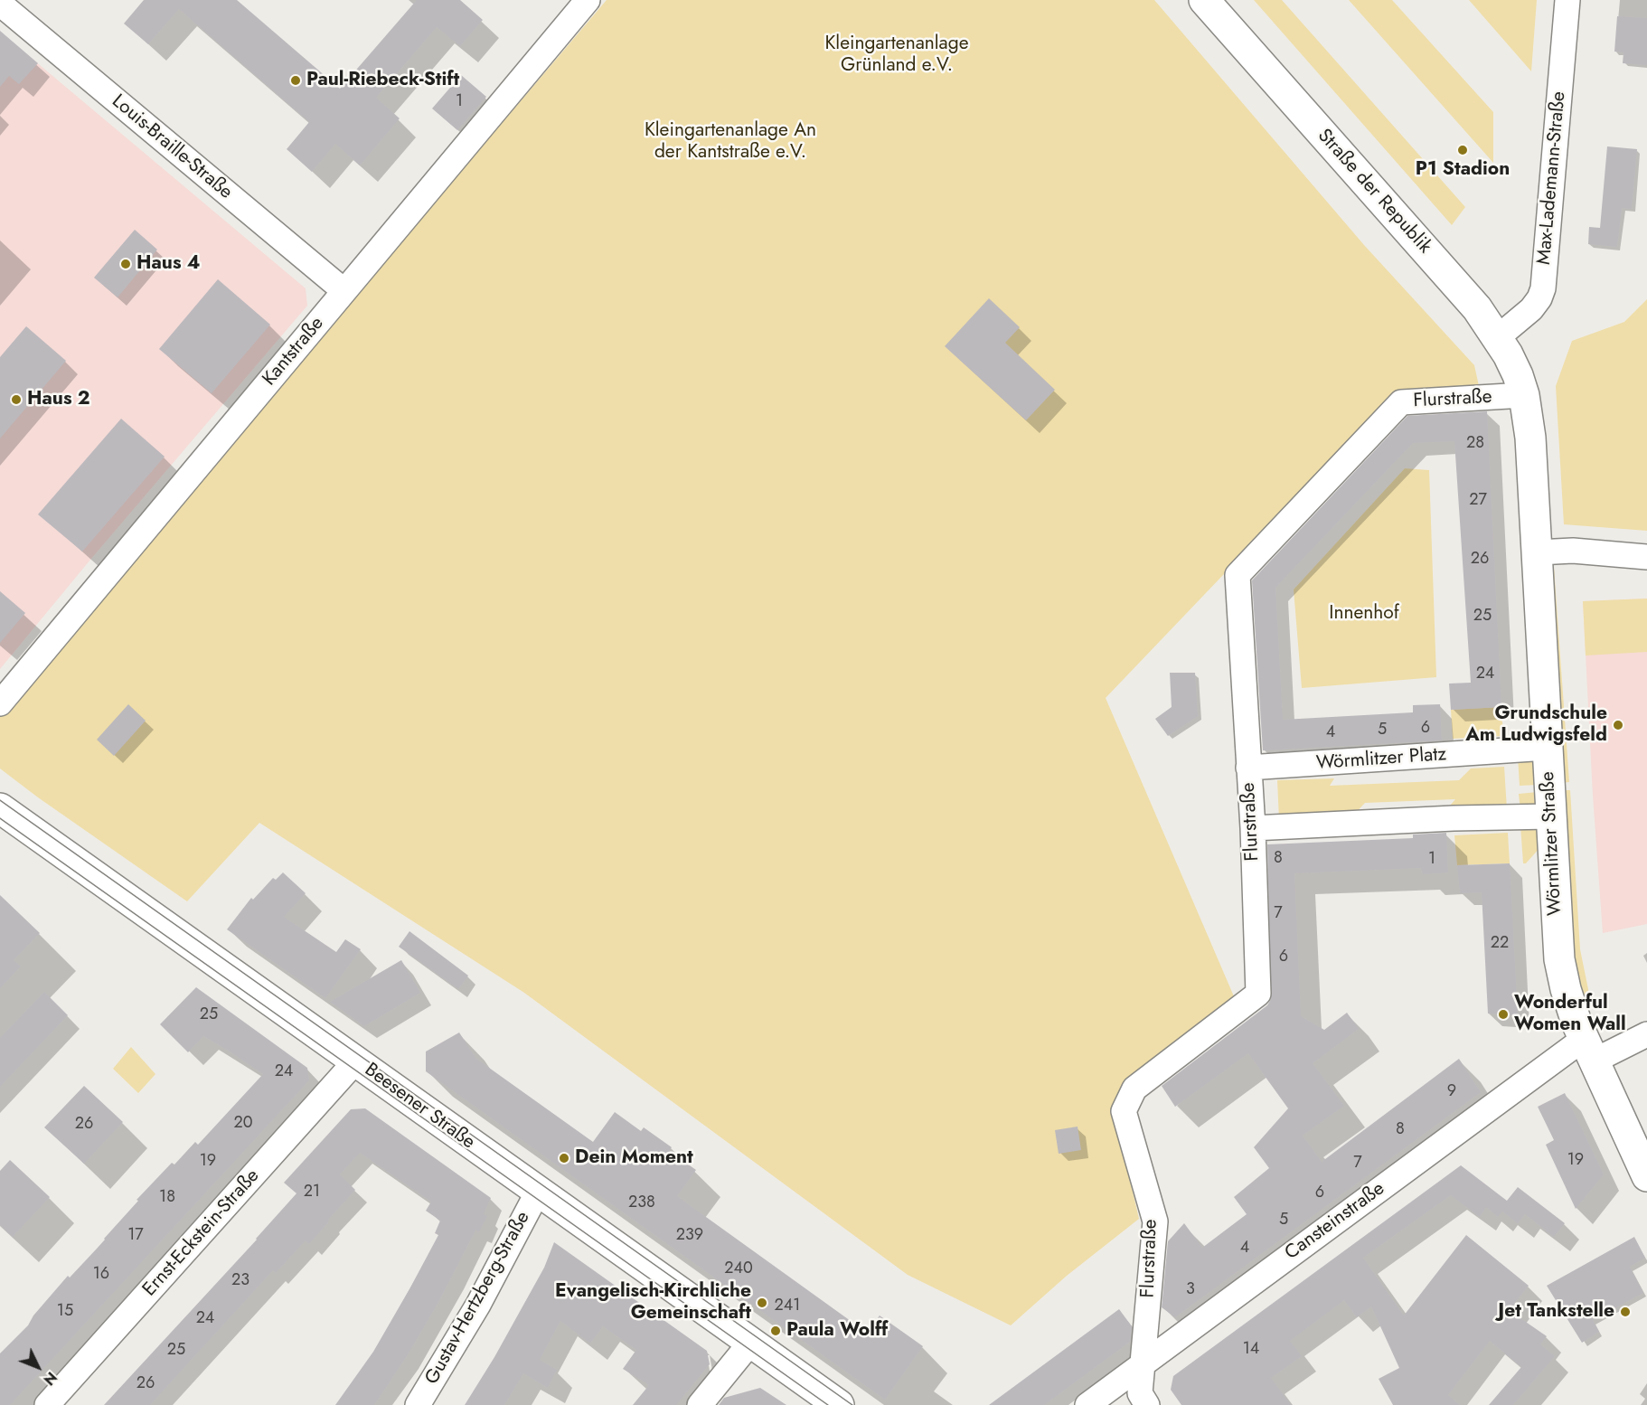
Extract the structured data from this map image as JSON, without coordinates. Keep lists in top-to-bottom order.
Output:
{
  "streets": {
    "street": [
      "Louis-Braille-Straße",
      "Max-Lademann-Straße",
      "Straße der Republik",
      "Kantstraße",
      "Flurstraße",
      "Wörmlitzer Platz",
      "Wörmlitzer Straße",
      "Beesener Straße",
      "Cansteinstraße",
      "Ernst-Eckstein-Straße",
      "Gustav-Hertzberg-Straße"
    ]
  },
  "crossings": [
    ["Louis-Braille-Straße", "Kantstraße"],
    ["Max-Lademann-Straße", "Straße der Republik"],
    ["Straße der Republik", "Flurstraße"],
    ["Straße der Republik", "Wörmlitzer Straße"],
    ["Flurstraße", "Wörmlitzer Platz"],
    ["Flurstraße", "Wörmlitzer Straße"],
    ["Flurstraße", "Cansteinstraße"],
    ["Wörmlitzer Platz", "Wörmlitzer Straße"],
    ["Wörmlitzer Straße", "Cansteinstraße"],
    ["Beesener Straße", "Ernst-Eckstein-Straße"],
    ["Beesener Straße", "Gustav-Hertzberg-Straße"]
  ],
  "parks": ["Kleingartenanlage Grünland e.V.", "Kleingartenanlage An der Kantstraße e.V.", "Innenhof"],
  "places": [
    "Paul-Riebeck-Stift",
    "P1 Stadion",
    "Haus 4",
    "Haus 2",
    "Grundschule Am Ludwigsfeld",
    "Wonderful Women Wall",
    "Dein Moment",
    "Evangelisch-Kirchliche Gemeinschaft",
    "Jet Tankstelle",
    "Paula Wolff"
  ],
  "house_numbers": [
    "1",
    "28",
    "27",
    "26",
    "25",
    "24",
    "6",
    "5",
    "4",
    "8",
    "1",
    "7",
    "22",
    "6",
    "25",
    "24",
    "9",
    "20",
    "26",
    "8",
    "19",
    "19",
    "7",
    "21",
    "6",
    "18",
    "238",
    "5",
    "17",
    "239",
    "4",
    "240",
    "16",
    "23",
    "3",
    "241",
    "15",
    "24",
    "14",
    "25",
    "26"
  ],
  "north": "bottom right"
}
